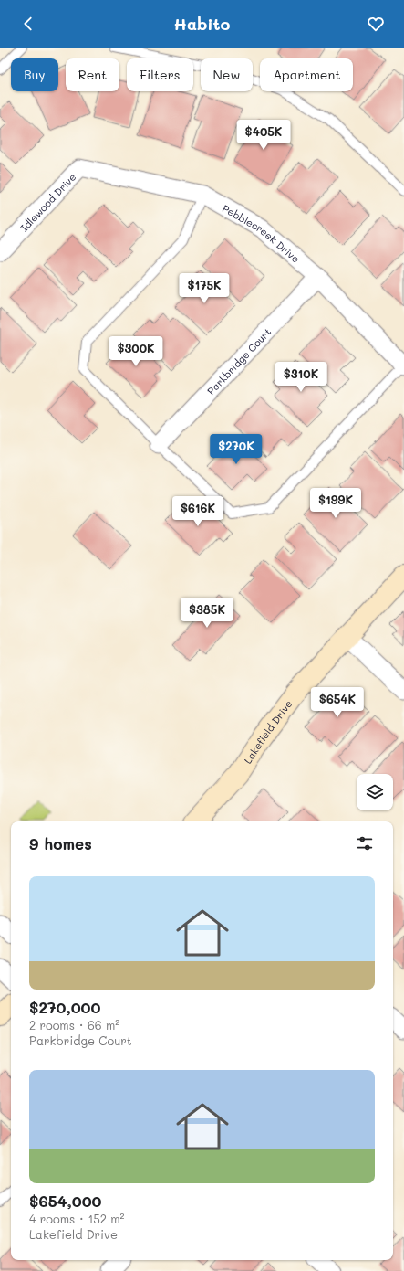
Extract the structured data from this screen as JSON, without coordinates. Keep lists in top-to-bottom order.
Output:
{
  "streets": {
    "street": [
      "Idlewood Drive",
      "Pebblecreek Drive",
      "Parkbridge Court",
      "Lakefield Drive"
    ]
  },
  "crossings": [
    ["Idlewood Drive", "Pebblecreek Drive"],
    ["Pebblecreek Drive", "Parkbridge Court"]
  ],
  "page": {
    "header": "Habito",
    "chip": [
      "Buy",
      "Rent",
      "Filters",
      "New",
      "Apartment"
    ],
    "price": [
      "$405K",
      "$175K",
      "$300K",
      "$310K",
      "$270K",
      "$199K",
      "$616K",
      "$385K",
      "$654K"
    ],
    "heading": "9 homes",
    "list": [
      {
        "name": "$270,000",
        "note": "2 rooms · 66 m² · Parkbridge Court"
      },
      {
        "name": "$654,000",
        "note": "4 rooms · 152 m² · Lakefield Drive"
      }
    ]
  }
}
